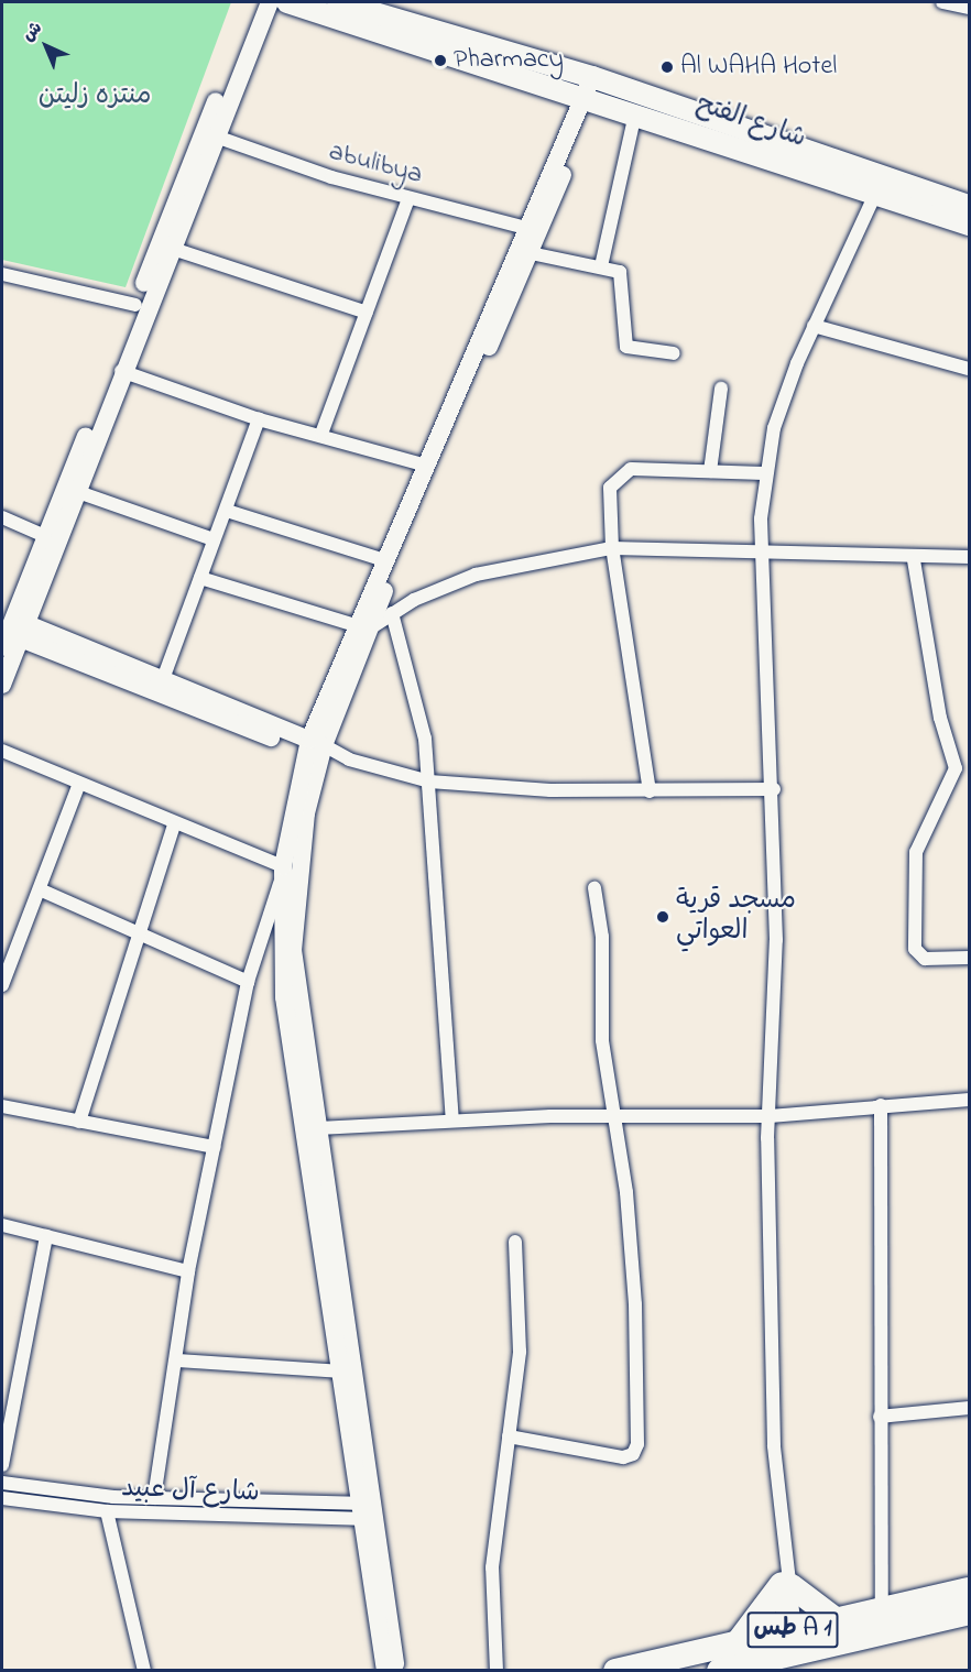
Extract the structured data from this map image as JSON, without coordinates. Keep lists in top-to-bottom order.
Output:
{
  "streets": {
    "highway": ["طس A 1"],
    "main road": ["شارع الفتح"],
    "street": ["abulibya", "شارع آل عبيد"]
  },
  "parks": ["منتزه زليتن"],
  "places": ["Pharmacy", "Al WAHA Hotel", "مسجد قرية العواتي"],
  "north": "top left"
}
